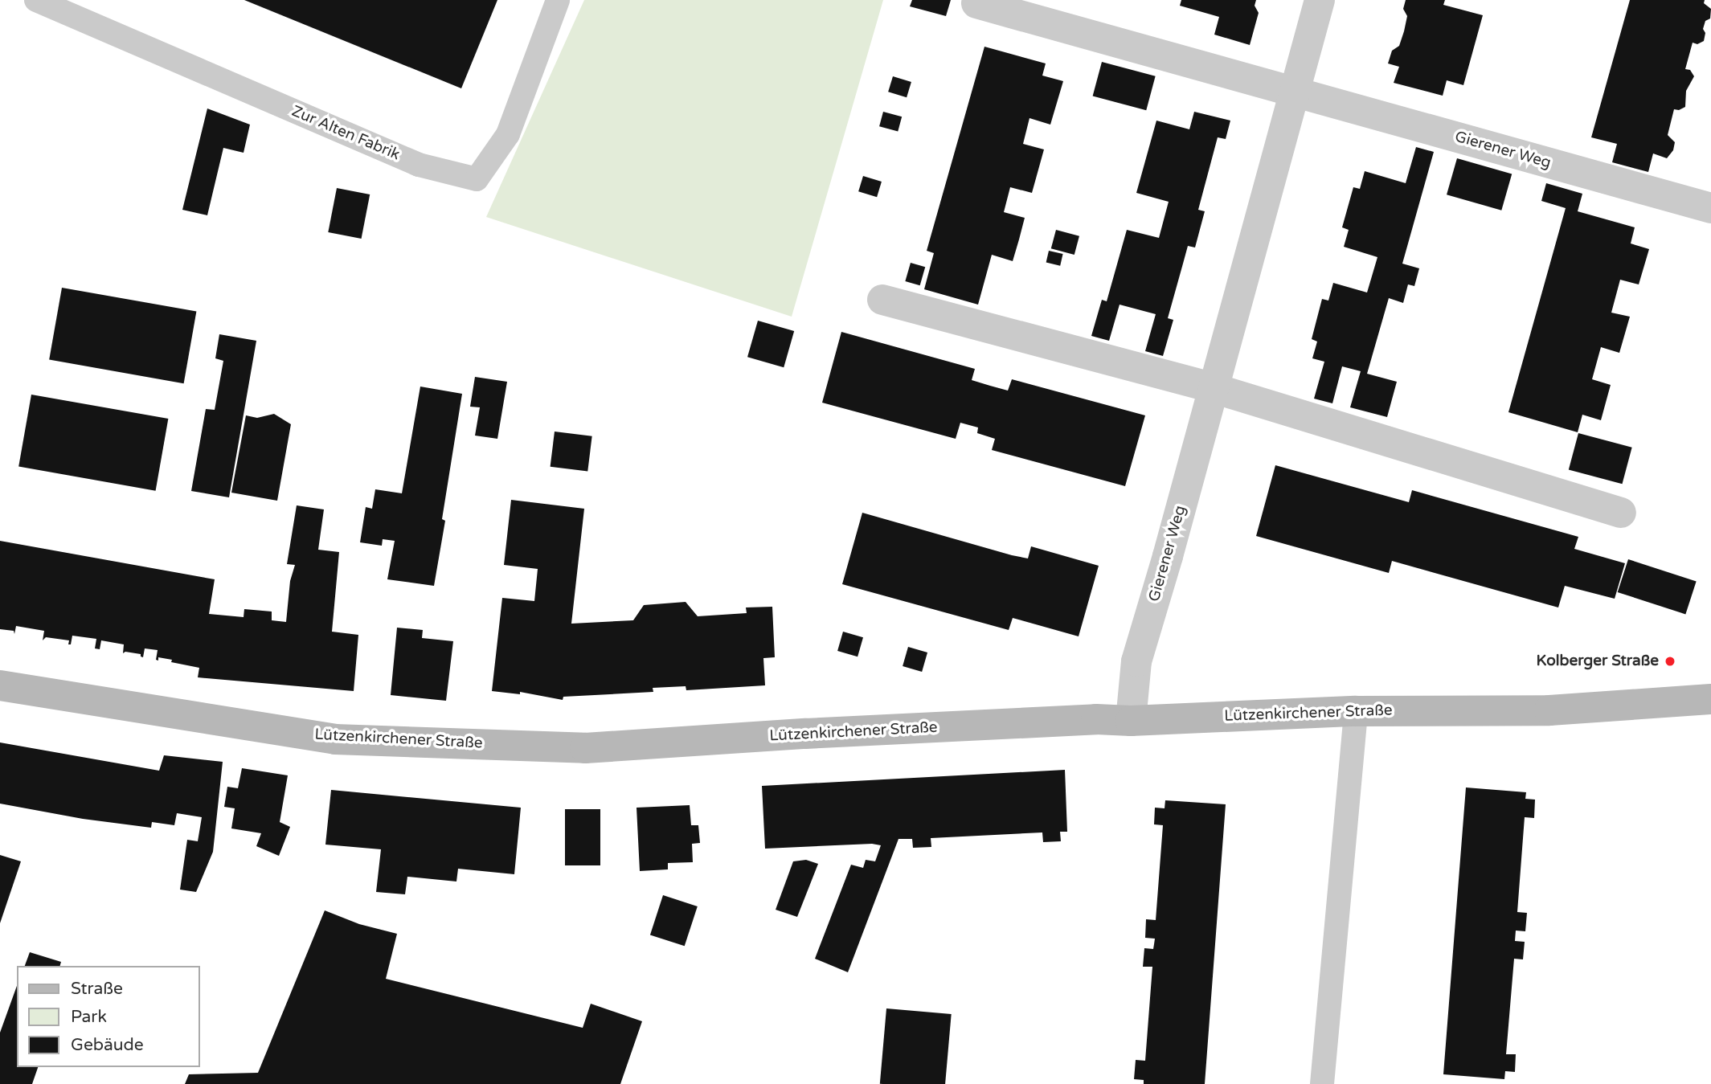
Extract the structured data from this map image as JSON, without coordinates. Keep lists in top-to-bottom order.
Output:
{
  "streets": {
    "street": ["Gierener Weg", "Lützenkirchener Straße"],
    "lane": ["Zur Alten Fabrik"]
  },
  "crossings": [
    ["Gierener Weg", "Lützenkirchener Straße"]
  ],
  "places": ["Kolberger Straße"],
  "legend": ["Straße", "Park", "Gebäude"]
}
